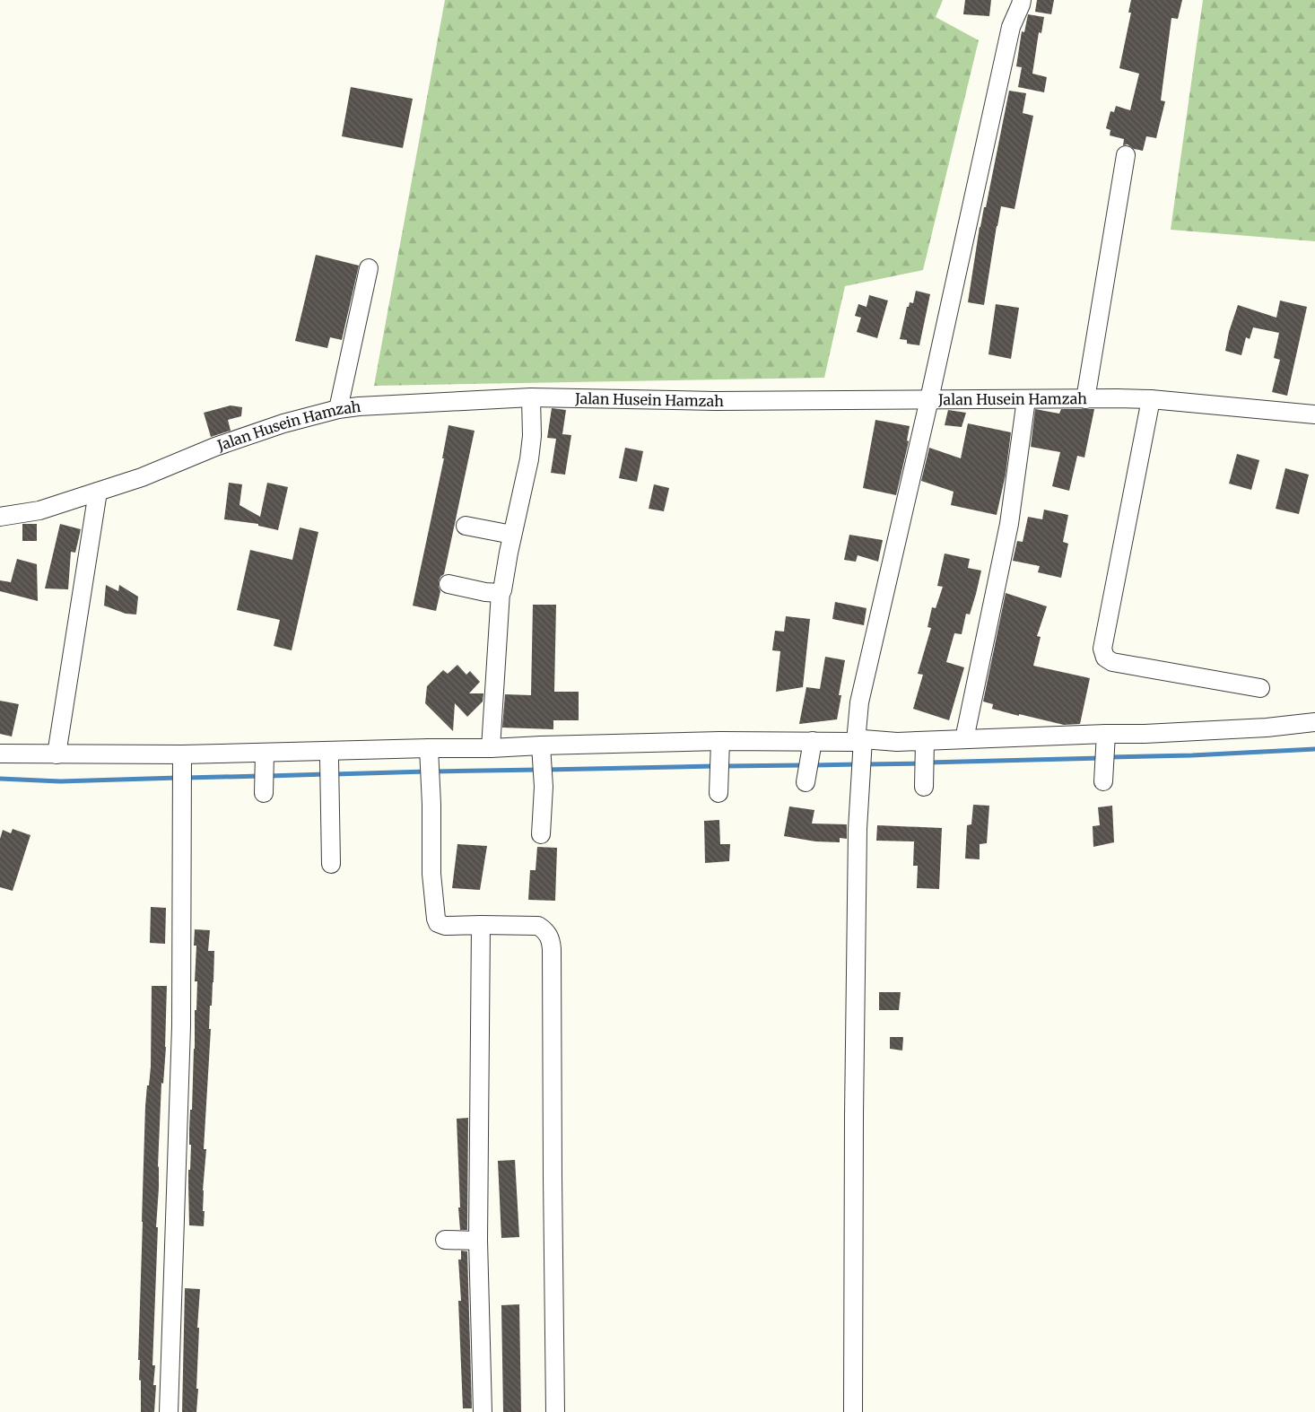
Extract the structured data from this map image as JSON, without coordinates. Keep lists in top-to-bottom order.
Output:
{
  "streets": {
    "street": ["Jalan Husein Hamzah"]
  }
}
